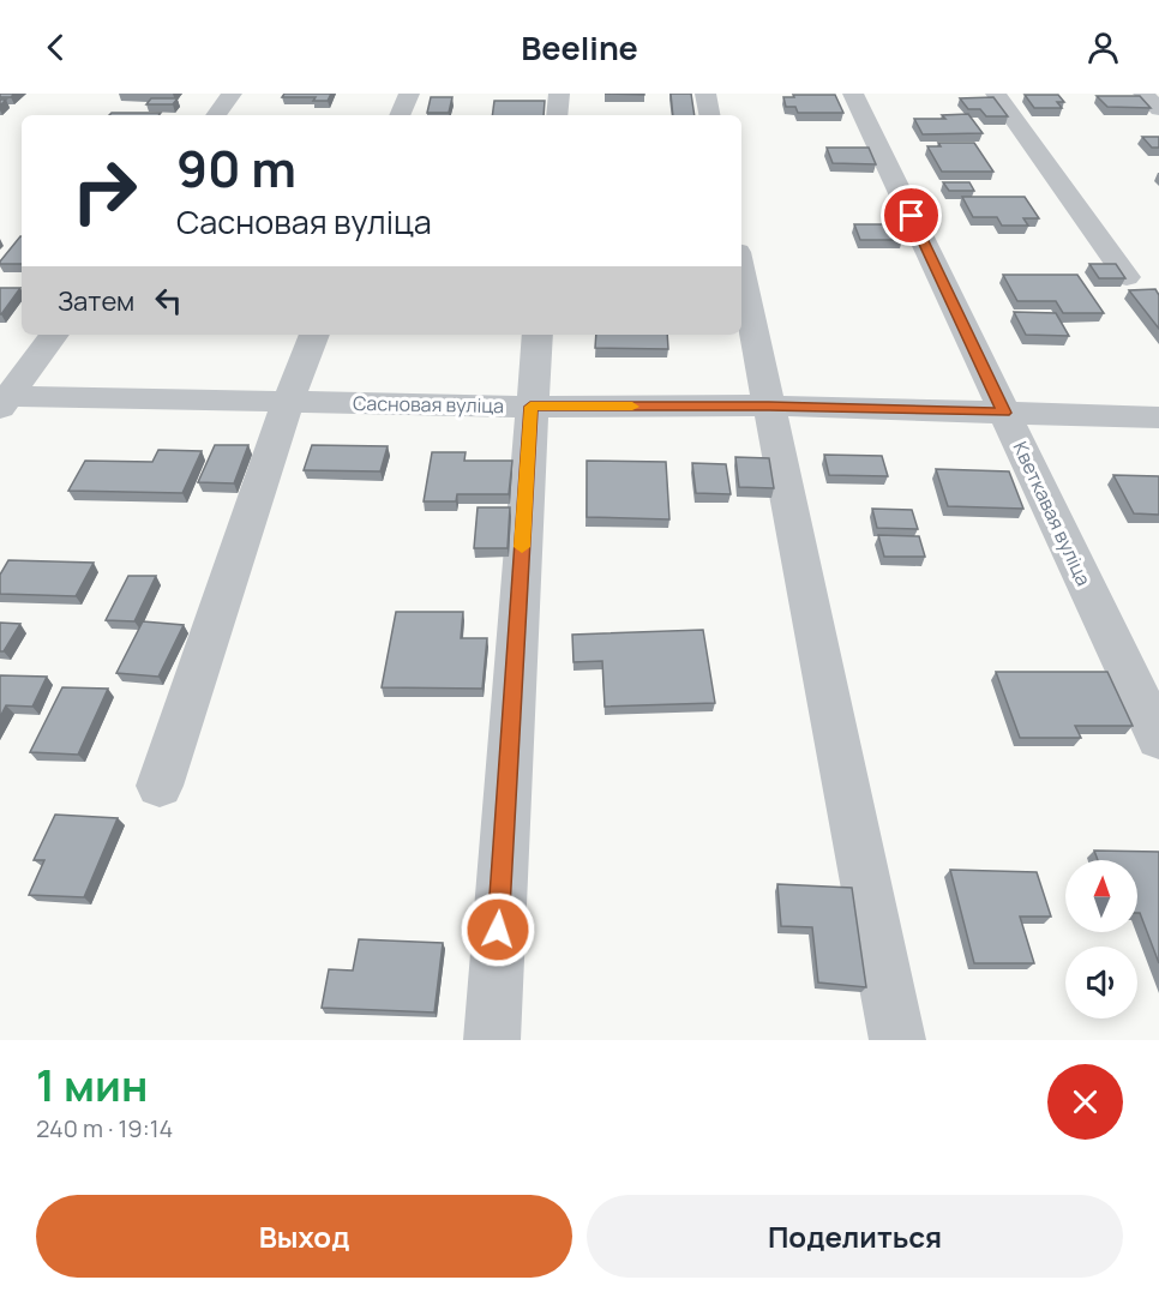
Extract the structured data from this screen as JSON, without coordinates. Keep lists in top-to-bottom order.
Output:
{
  "streets": {
    "street": ["Сасновая вуліца", "Кветкавая вуліца"]
  },
  "crossings": [
    ["Сасновая вуліца", "Кветкавая вуліца"]
  ],
  "north": "top",
  "page": {
    "header": "Beeline",
    "turn": ["90 m", "Сасновая вуліца"],
    "then": "Затем",
    "heading": ["1 мин", "240 m · 19:14"],
    "buttons": ["Выход", "Поделиться"]
  }
}
